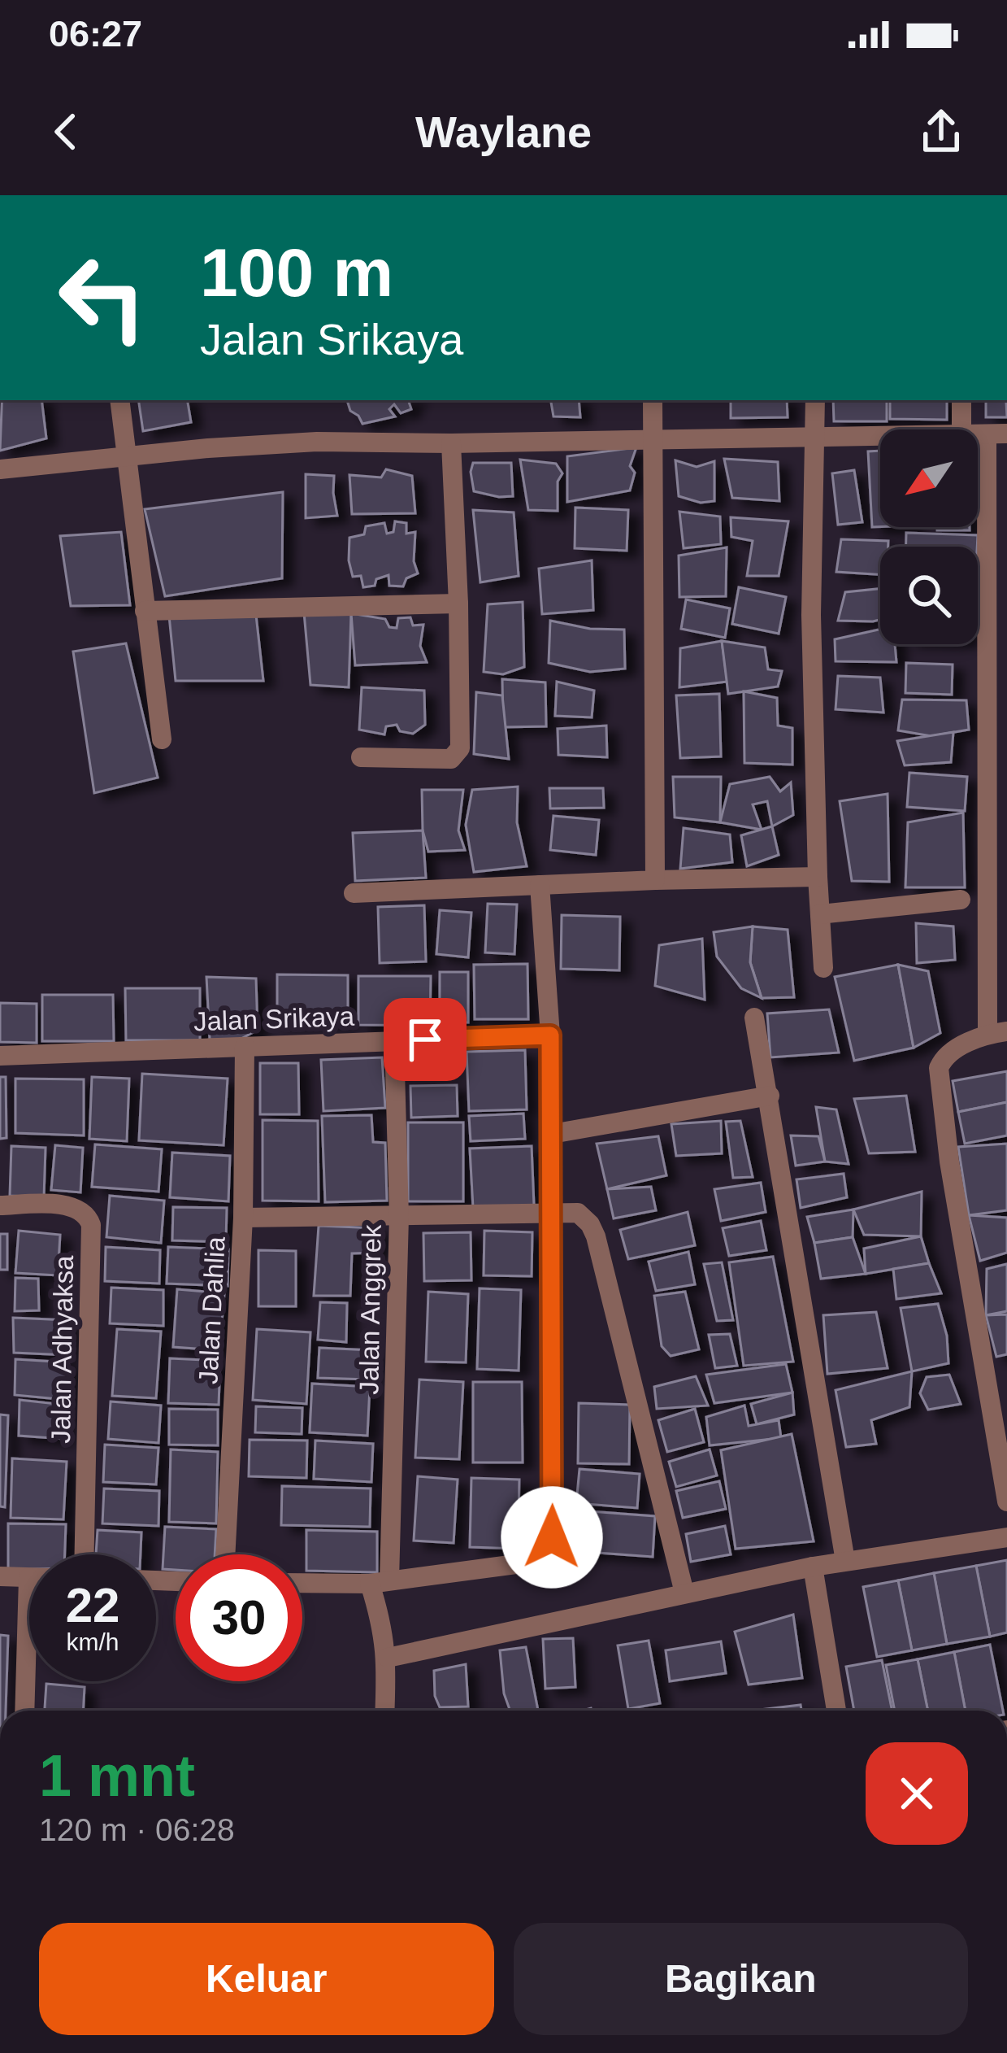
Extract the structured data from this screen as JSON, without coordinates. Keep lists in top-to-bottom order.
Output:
{
  "streets": {
    "street": [
      "Jalan Srikaya",
      "Jalan Anggrek",
      "Jalan Dahlia",
      "Jalan Adhyaksa"
    ]
  },
  "crossings": [
    ["Jalan Srikaya", "Jalan Anggrek"],
    ["Jalan Srikaya", "Jalan Dahlia"]
  ],
  "north": "bottom left",
  "page": {
    "status": "06:27",
    "header": "Waylane",
    "turn": ["100 m", "Jalan Srikaya"],
    "speed": "22 km/h",
    "limit": "30",
    "heading": ["1 mnt", "120 m · 06:28"],
    "buttons": ["Keluar", "Bagikan"]
  }
}
